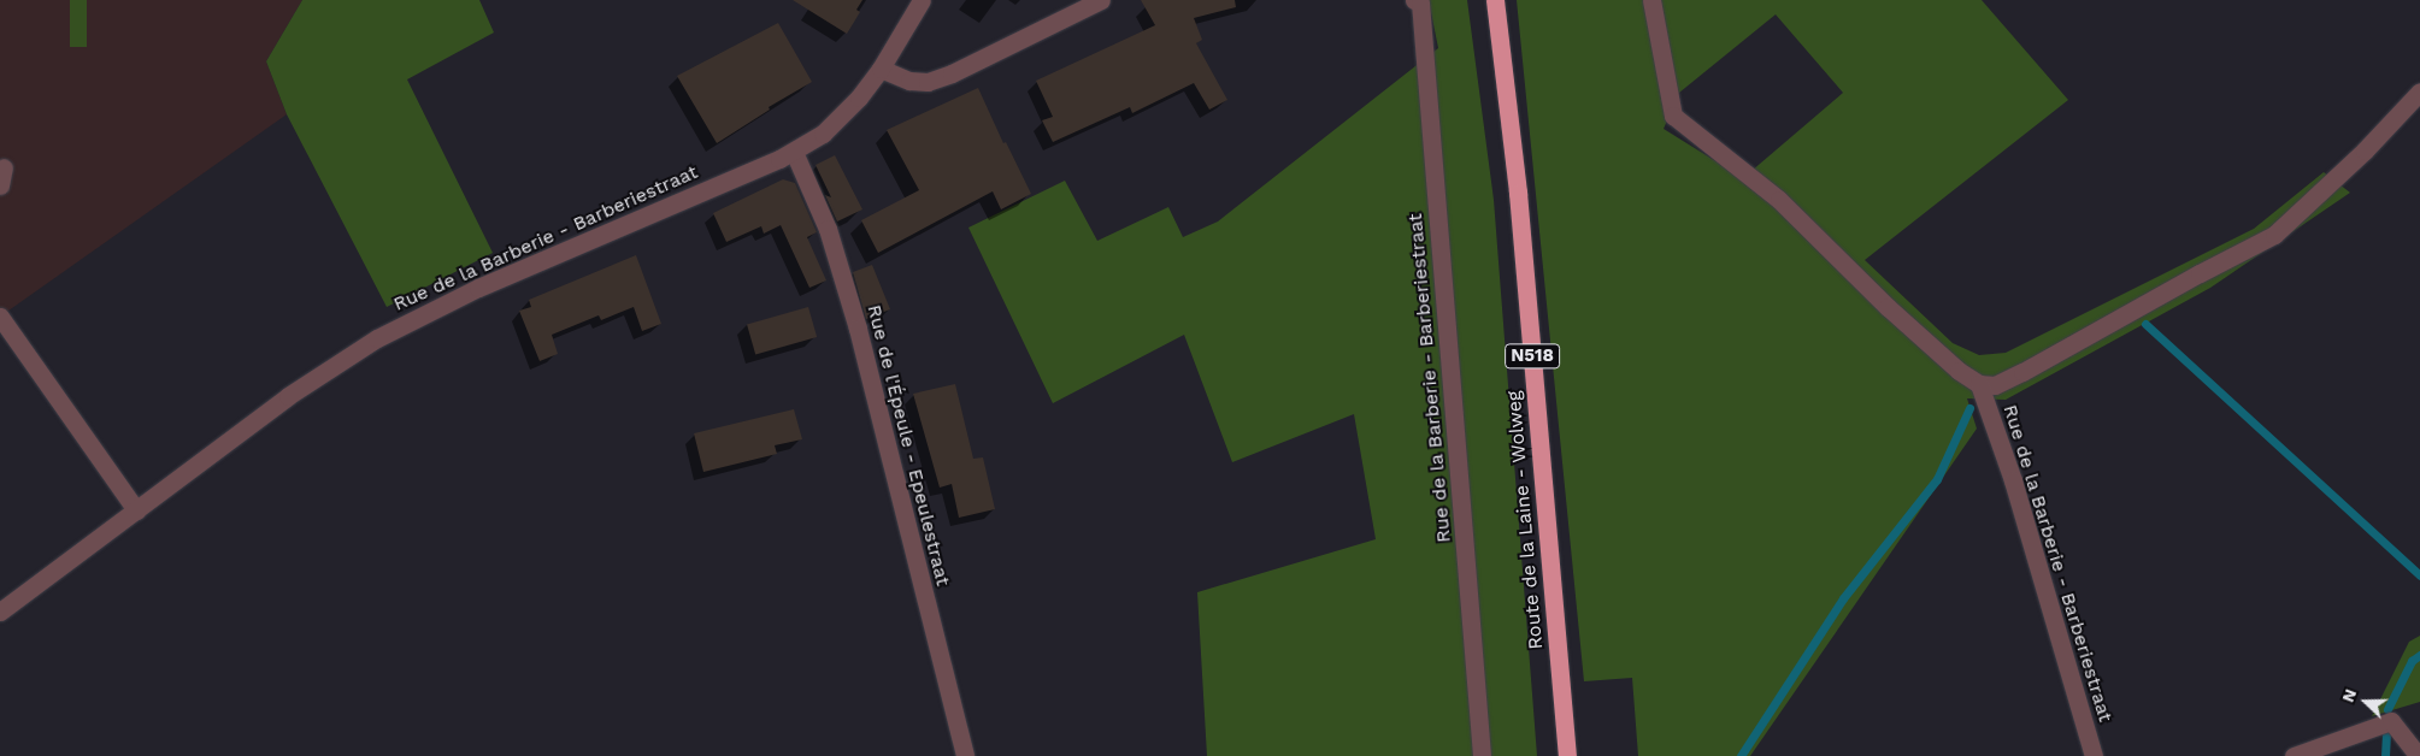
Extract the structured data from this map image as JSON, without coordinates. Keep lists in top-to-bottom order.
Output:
{
  "streets": {
    "highway": ["N518", "Route de la Laine - Wolweg"],
    "street": ["Rue de la Barberie - Barberiestraat", "Rue de l'Épeule - Epeulestraat"]
  },
  "crossings": [
    ["Rue de la Barberie - Barberiestraat", "Rue de l'Épeule - Epeulestraat"]
  ],
  "north": "left"
}
